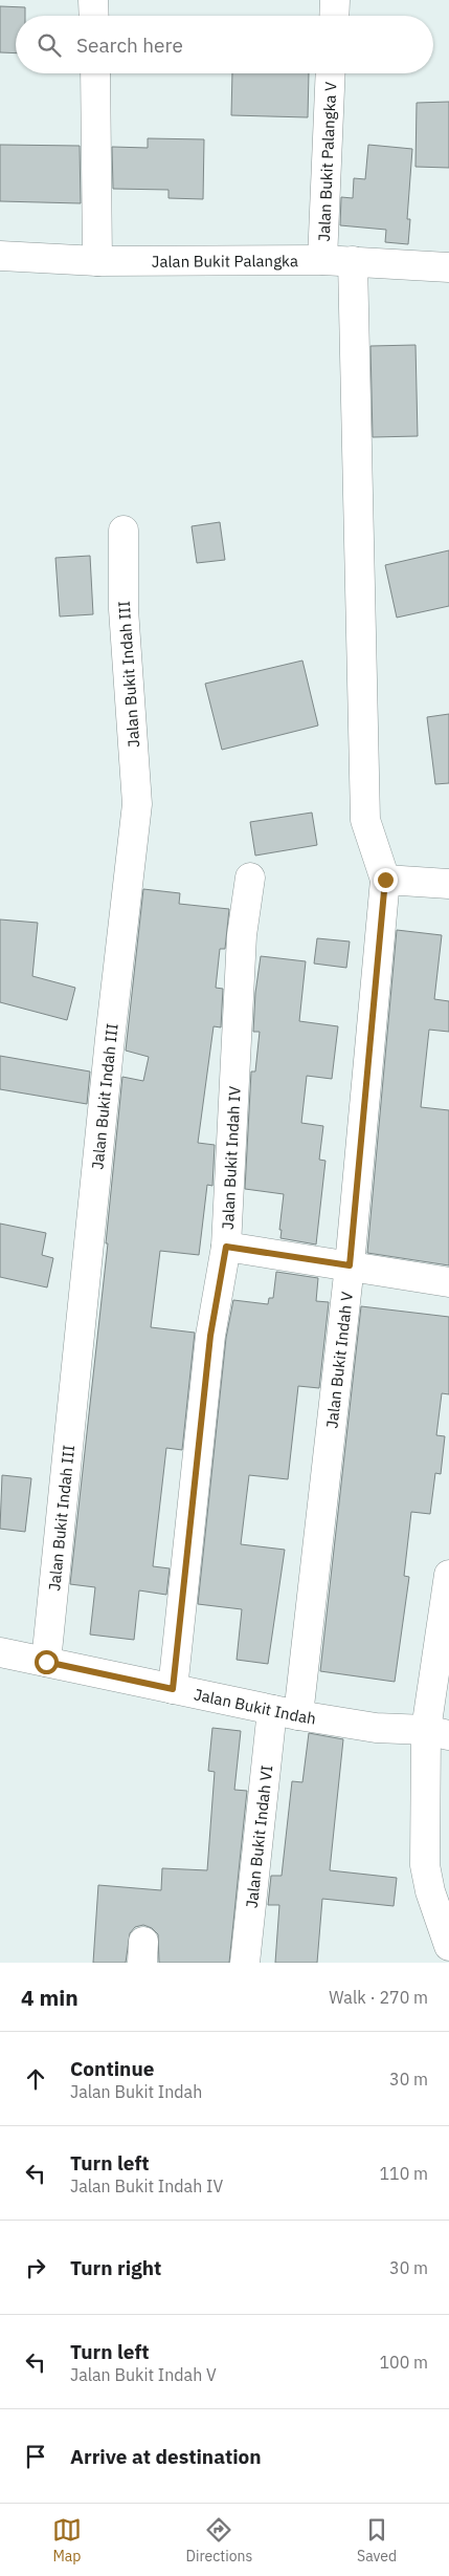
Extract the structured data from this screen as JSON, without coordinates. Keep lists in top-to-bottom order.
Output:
{
  "streets": {
    "street": [
      "Jalan Bukit Palangka V",
      "Jalan Bukit Palangka",
      "Jalan Bukit Indah III",
      "Jalan Bukit Indah IV",
      "Jalan Bukit Indah V",
      "Jalan Bukit Indah",
      "Jalan Bukit Indah VI"
    ]
  },
  "crossings": [
    ["Jalan Bukit Palangka V", "Jalan Bukit Palangka"],
    ["Jalan Bukit Indah III", "Jalan Bukit Indah"],
    ["Jalan Bukit Indah IV", "Jalan Bukit Indah"],
    ["Jalan Bukit Indah V", "Jalan Bukit Indah"],
    ["Jalan Bukit Indah V", "Jalan Bukit Indah VI"],
    ["Jalan Bukit Indah", "Jalan Bukit Indah VI"]
  ],
  "page": {
    "search": "Search here",
    "heading": ["4 min", "Walk · 270 m"],
    "list": [
      ["Continue", "Jalan Bukit Indah", "30 m"],
      ["Turn left", "Jalan Bukit Indah IV", "110 m"],
      ["Turn right", "30 m"],
      ["Turn left", "Jalan Bukit Indah V", "100 m"],
      "Arrive at destination"
    ],
    "nav": ["Map", "Directions", "Saved"]
  }
}
